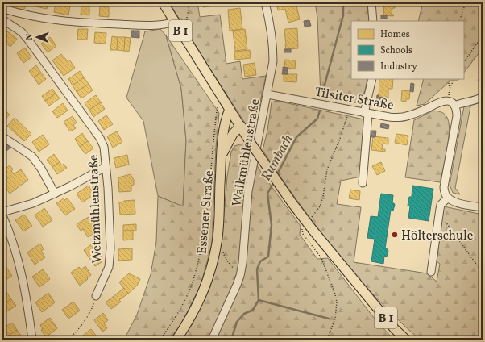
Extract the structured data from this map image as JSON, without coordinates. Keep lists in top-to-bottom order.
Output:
{
  "streets": {
    "main road": ["B 1", "Essener Straße"],
    "street": ["Tilsiter Straße", "Walkmühlenstraße", "Wetzmühlenstraße"]
  },
  "crossings": [
    ["B 1", "Essener Straße"],
    ["Tilsiter Straße", "Walkmühlenstraße"]
  ],
  "water": ["Rumbach"],
  "places": ["Hölterschule"],
  "legend": ["Homes", "Schools", "Industry"],
  "north": "left"
}
